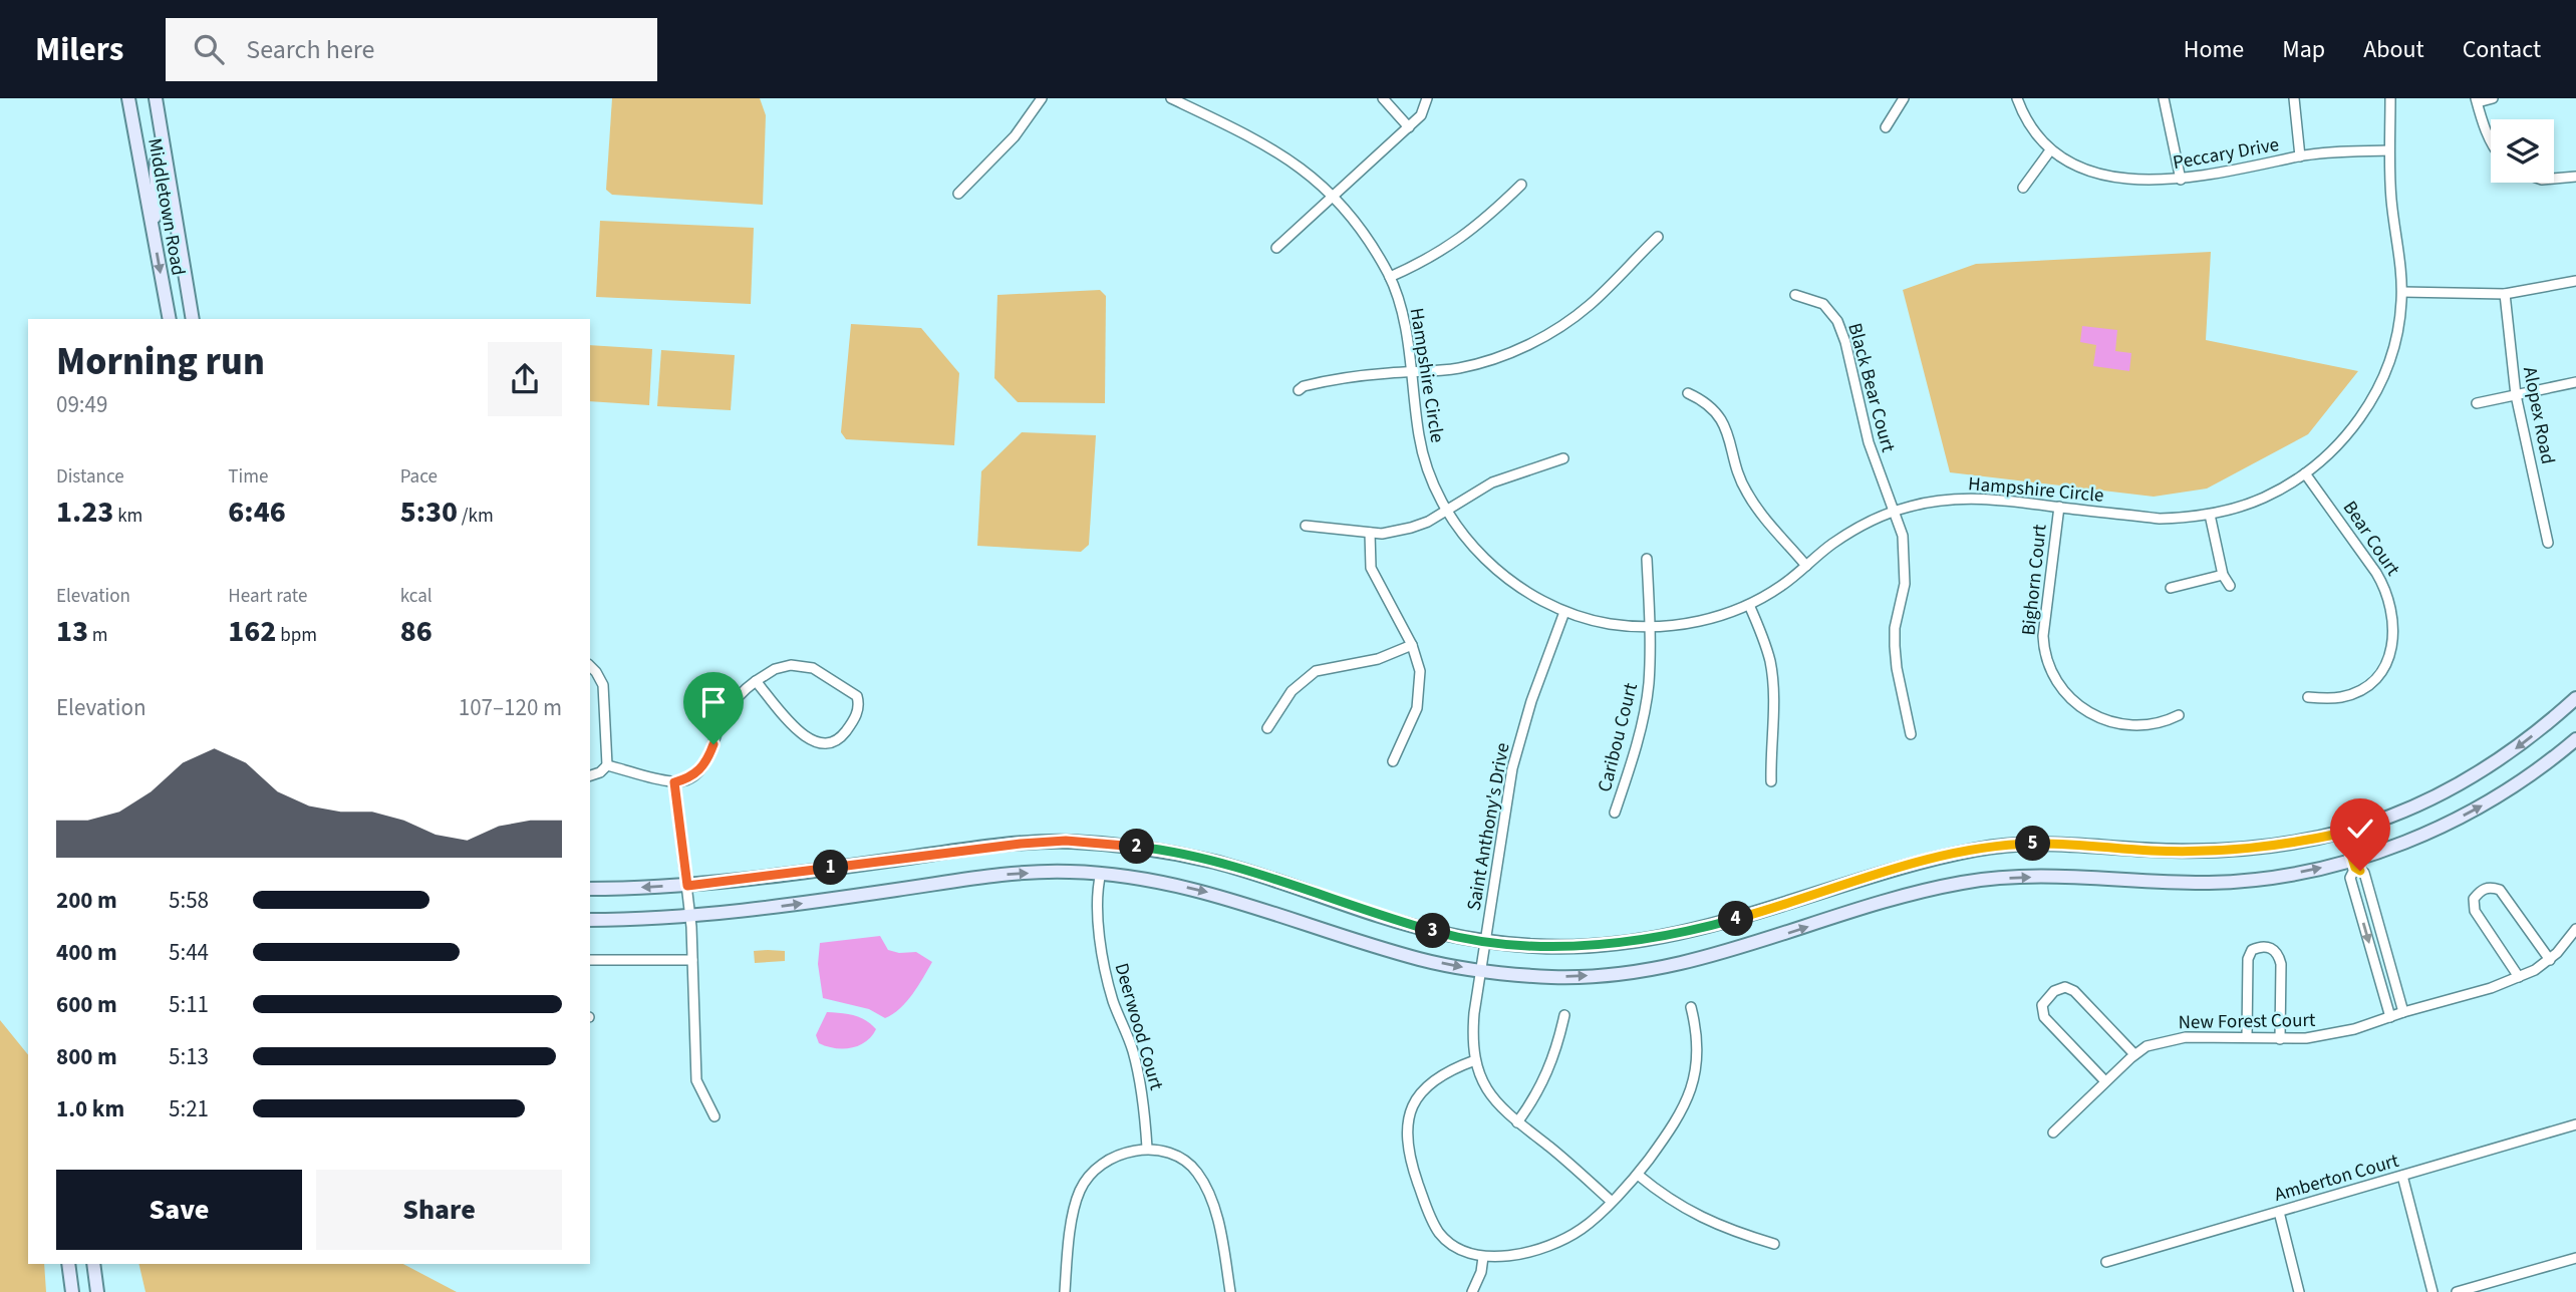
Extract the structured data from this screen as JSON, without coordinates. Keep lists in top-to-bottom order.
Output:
{
  "streets": {
    "street": [
      "Peccary Drive",
      "Middletown Road",
      "Hampshire Circle",
      "Black Bear Court",
      "Alopex Road",
      "Bear Court",
      "Bighorn Court",
      "Caribou Court",
      "Saint Anthony's Drive",
      "New Forest Court",
      "Deerwood Court",
      "Amberton Court"
    ]
  },
  "crossings": [
    ["Peccary Drive", "Hampshire Circle"],
    ["Hampshire Circle", "Black Bear Court"],
    ["Hampshire Circle", "Bear Court"],
    ["Hampshire Circle", "Bighorn Court"],
    ["Hampshire Circle", "Caribou Court"],
    ["Hampshire Circle", "Saint Anthony's Drive"]
  ],
  "page": {
    "header": "Milers",
    "search": "Search here",
    "nav": [
      "Home",
      "Map",
      "About",
      "Contact"
    ],
    "heading": ["Morning run", "09:49"],
    "stats": [
      ["Distance", "1.23 km"],
      ["Time", "6:46"],
      ["Pace", "5:30 /km"],
      ["Elevation", "13 m"],
      ["Heart rate", "162 bpm"],
      ["kcal", "86"]
    ],
    "chart": ["Elevation", "107–120 m"],
    "pins": [
      "5",
      "2",
      "1",
      "4",
      "3"
    ],
    "list": [
      {
        "name": "200 m",
        "note": "5:58"
      },
      {
        "name": "400 m",
        "note": "5:44"
      },
      {
        "name": "600 m",
        "note": "5:11"
      },
      {
        "name": "800 m",
        "note": "5:13"
      },
      {
        "name": "1.0 km",
        "note": "5:21"
      }
    ],
    "buttons": ["Save", "Share"]
  }
}
